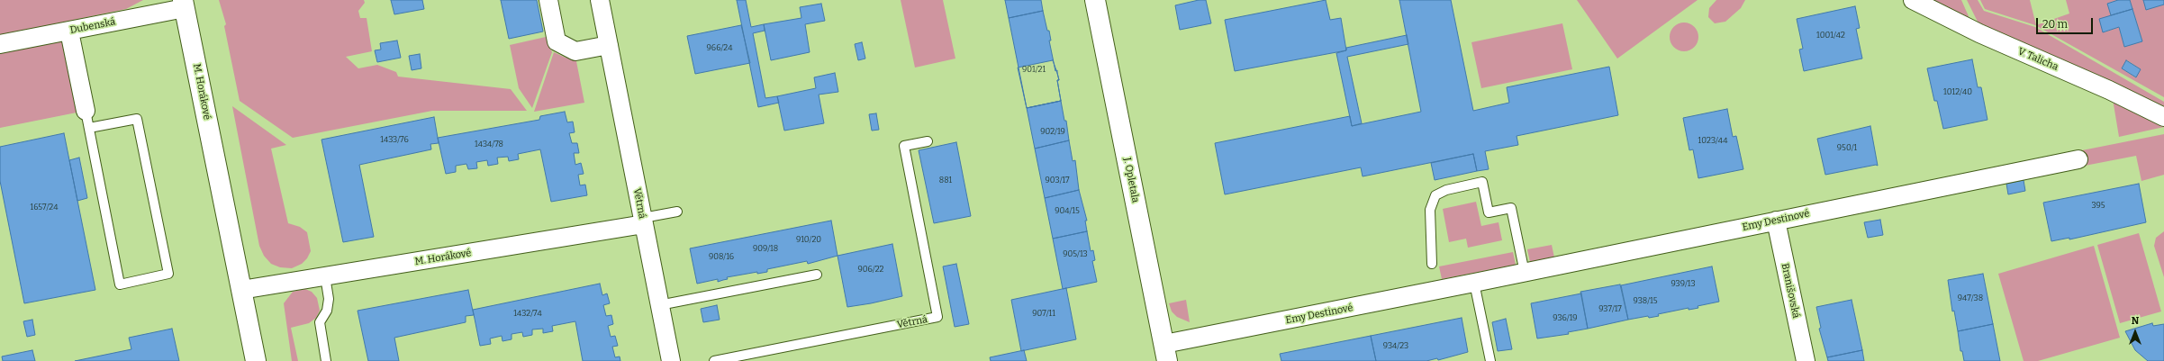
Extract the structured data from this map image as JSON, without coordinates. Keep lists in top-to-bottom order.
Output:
{
  "streets": {
    "street": [
      "Dubenská",
      "V. Talicha",
      "M. Horákové",
      "J. Opletala",
      "Větrná",
      "Emy Destinové",
      "Branišovská"
    ]
  },
  "crossings": [
    ["Dubenská", "M. Horákové"],
    ["M. Horákové", "Větrná"],
    ["J. Opletala", "Emy Destinové"],
    ["Emy Destinové", "Branišovská"]
  ],
  "house_numbers": [
    "1001/42",
    "966/24",
    "901/21",
    "1012/40",
    "902/19",
    "1433/76",
    "1023/44",
    "1434/78",
    "950/1",
    "881",
    "903/17",
    "395",
    "1657/24",
    "904/15",
    "910/20",
    "909/18",
    "905/13",
    "908/16",
    "906/22",
    "939/13",
    "947/38",
    "938/15",
    "937/17",
    "1432/74",
    "907/11",
    "936/19",
    "934/23"
  ],
  "scale_bar": "20 m",
  "north": "top"
}
